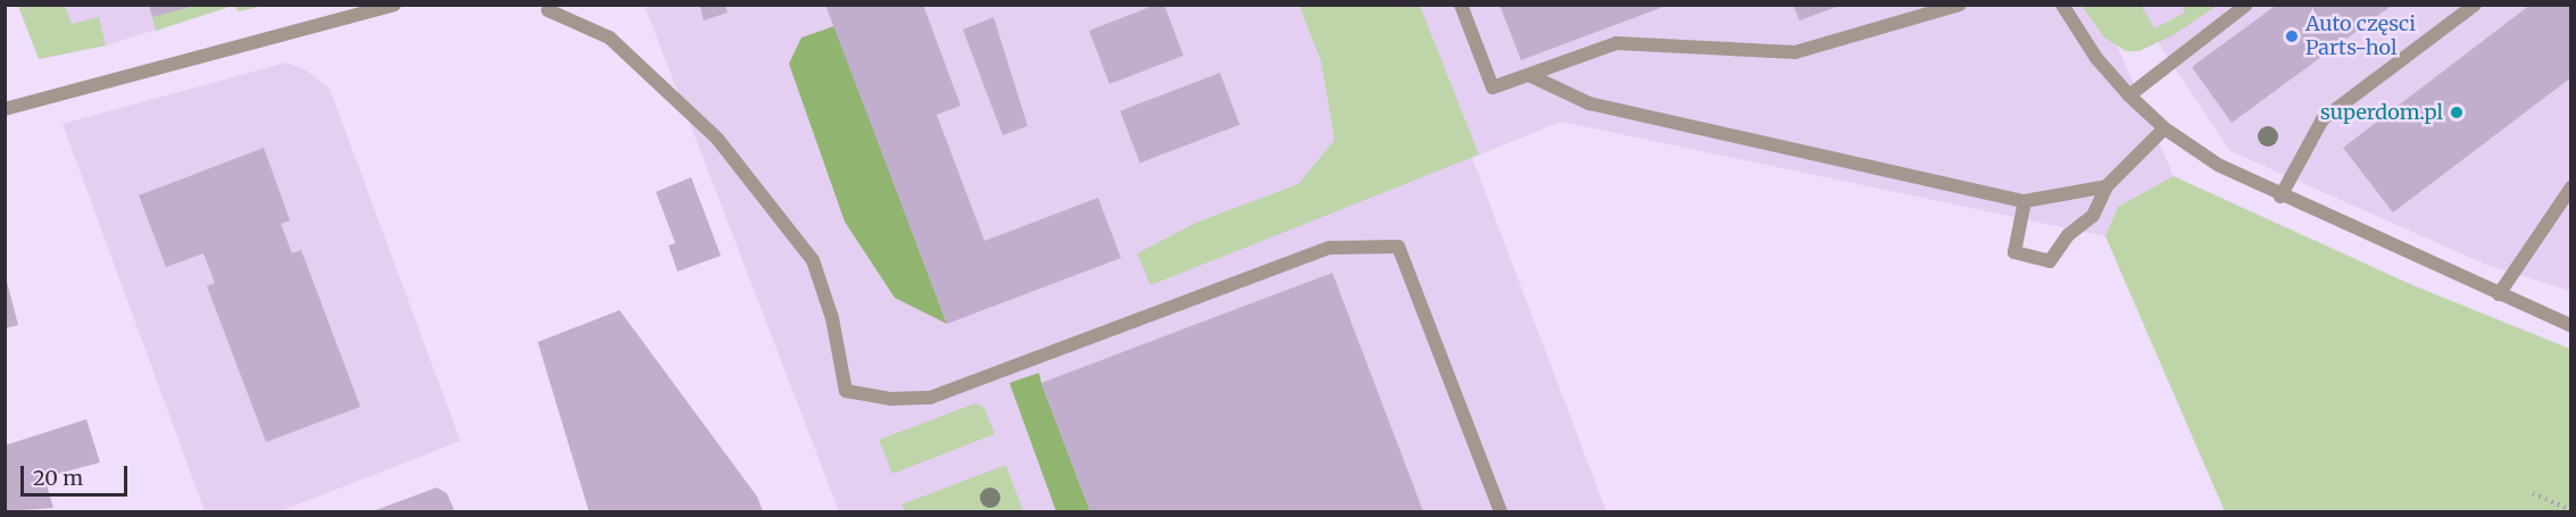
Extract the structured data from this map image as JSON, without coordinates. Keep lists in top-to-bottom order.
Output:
{
  "places": ["Auto częsci Parts-hol", "superdom.pl"],
  "scale_bar": "20 m"
}
